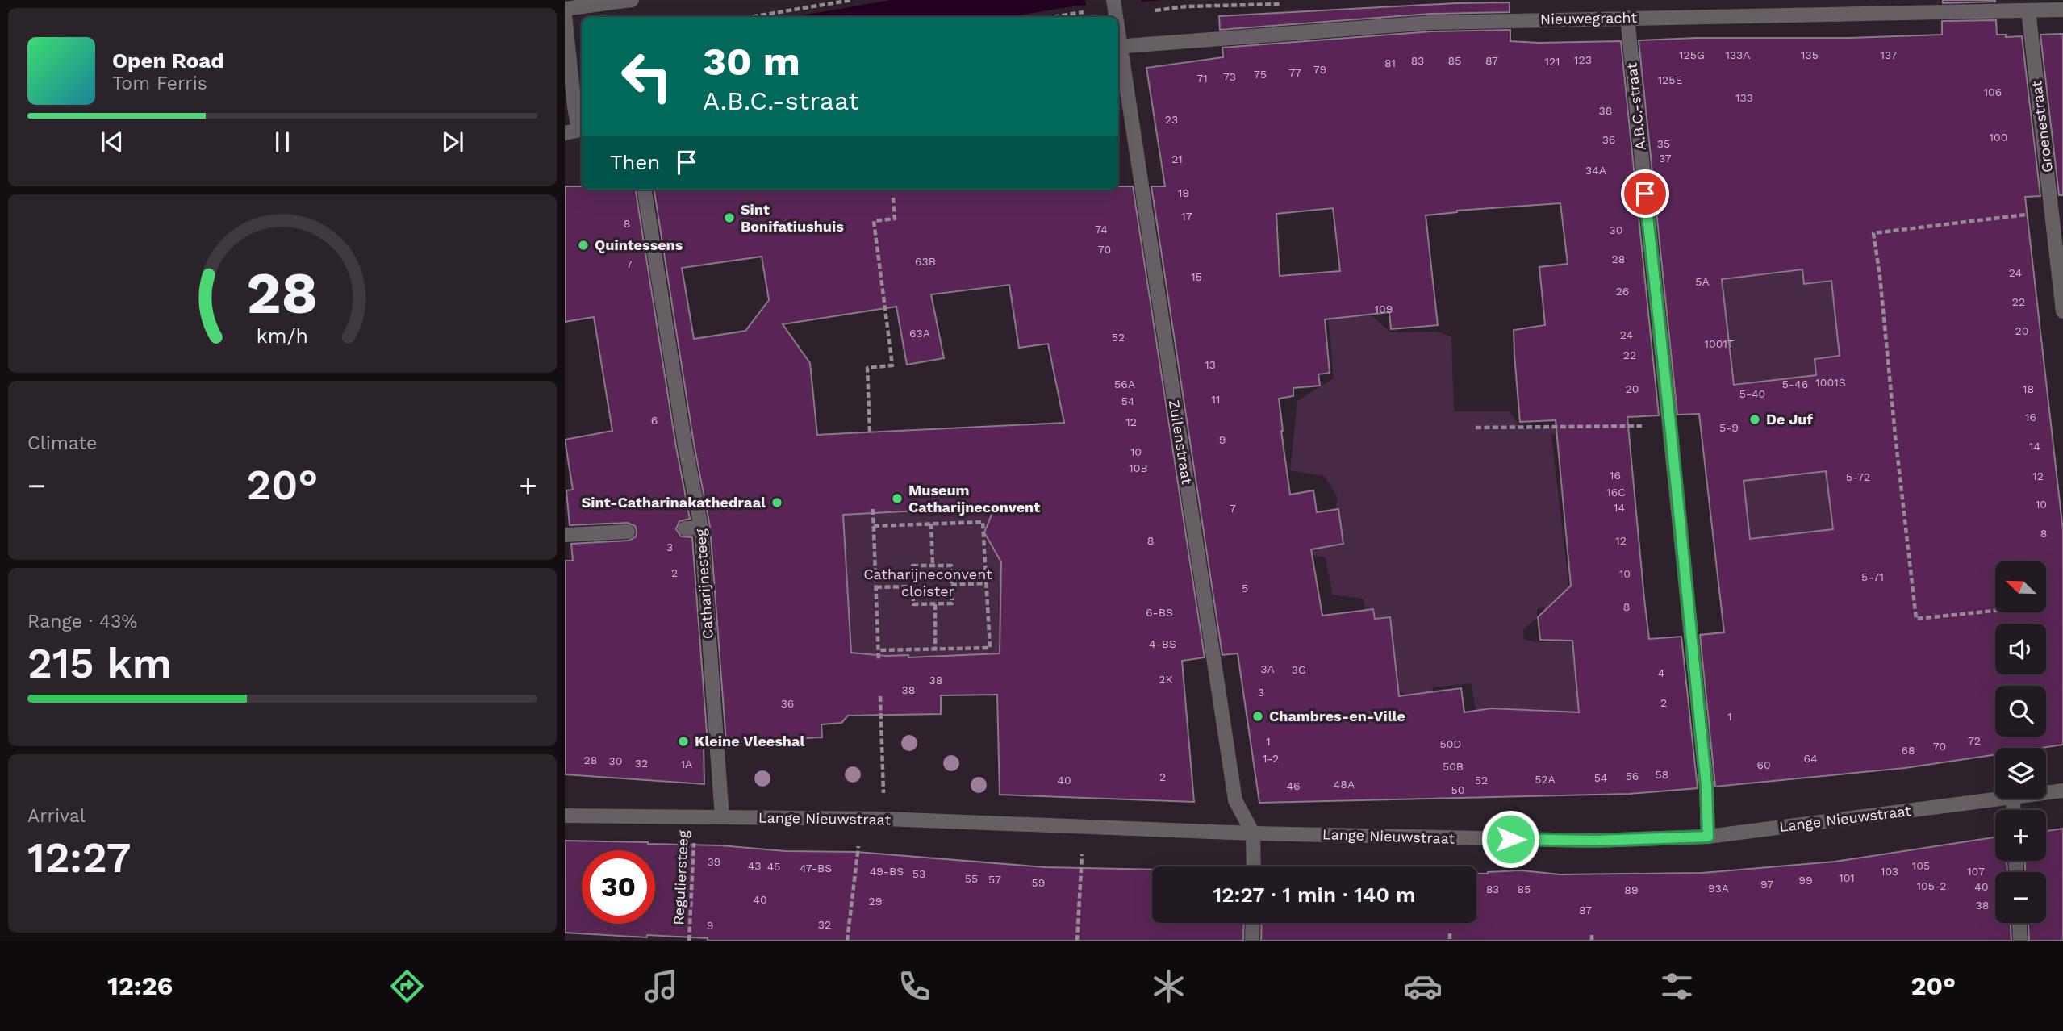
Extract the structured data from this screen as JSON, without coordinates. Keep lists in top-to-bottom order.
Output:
{
  "streets": {
    "street": [
      "Nieuwegracht",
      "A.B.C.-straat",
      "Groenestraat",
      "Zuilenstraat",
      "Catharijnesteeg",
      "Lange Nieuwstraat"
    ],
    "path": ["Reguliersteeg"]
  },
  "crossings": [
    ["Nieuwegracht", "A.B.C.-straat"],
    ["Nieuwegracht", "Groenestraat"],
    ["A.B.C.-straat", "Lange Nieuwstraat"],
    ["Zuilenstraat", "Lange Nieuwstraat"],
    ["Catharijnesteeg", "Lange Nieuwstraat"],
    ["Lange Nieuwstraat", "Reguliersteeg"]
  ],
  "parks": ["Catharijneconvent cloister"],
  "places": [
    "Sint Bonifatiushuis",
    "Quintessens",
    "De Juf",
    "Museum Catharijneconvent",
    "Sint-Catharinakathedraal",
    "Chambres-en-Ville",
    "Kleine Vleeshal"
  ],
  "house_numbers": [
    "125G",
    "133A",
    "135",
    "137",
    "123",
    "83",
    "85",
    "87",
    "121",
    "81",
    "79",
    "77",
    "75",
    "73",
    "71",
    "125E",
    "106",
    "133",
    "38",
    "23",
    "100",
    "36",
    "35",
    "37",
    "21",
    "34A",
    "19",
    "17",
    "8",
    "74",
    "30",
    "70",
    "28",
    "63B",
    "7",
    "24",
    "15",
    "5A",
    "26",
    "22",
    "109",
    "20",
    "63A",
    "24",
    "52",
    "1001T",
    "22",
    "13",
    "1001S",
    "56A",
    "5-46",
    "20",
    "18",
    "5-40",
    "11",
    "54",
    "16",
    "6",
    "12",
    "5-9",
    "9",
    "14",
    "10",
    "10B",
    "16",
    "12",
    "5-72",
    "16C",
    "10",
    "14",
    "7",
    "8",
    "8",
    "12",
    "3",
    "2",
    "10",
    "5-71",
    "5",
    "8",
    "6-BS",
    "4-BS",
    "3A",
    "3G",
    "4",
    "2K",
    "38",
    "38",
    "3",
    "2",
    "36",
    "1",
    "72",
    "1",
    "50D",
    "70",
    "68",
    "1-2",
    "64",
    "28",
    "30",
    "32",
    "1A",
    "60",
    "50B",
    "58",
    "56",
    "2",
    "54",
    "52A",
    "40",
    "52",
    "48A",
    "46",
    "50",
    "39",
    "43",
    "105",
    "45",
    "47-BS",
    "49-BS",
    "103",
    "107",
    "53",
    "101",
    "55",
    "57",
    "99",
    "59",
    "97",
    "105-2",
    "40",
    "93A",
    "83",
    "85",
    "89",
    "40",
    "29",
    "38",
    "87",
    "32",
    "9"
  ],
  "north": "top left",
  "page": {
    "turn": ["30 m", "A.B.C.-straat"],
    "song": ["Open Road", "Tom Ferris"],
    "then": "Then",
    "tile": [
      "Climate",
      ["Range · 43%", "215 km"],
      ["Arrival", "12:27"]
    ],
    "heat": ["−", "20°", "+"],
    "map_buttons": ["+", "−"],
    "limit": "30",
    "trip": "12:27 · 1 min · 140 m",
    "tabs": ["12:26", "20°"],
    "gauge": ["28", "km/h"]
  }
}
